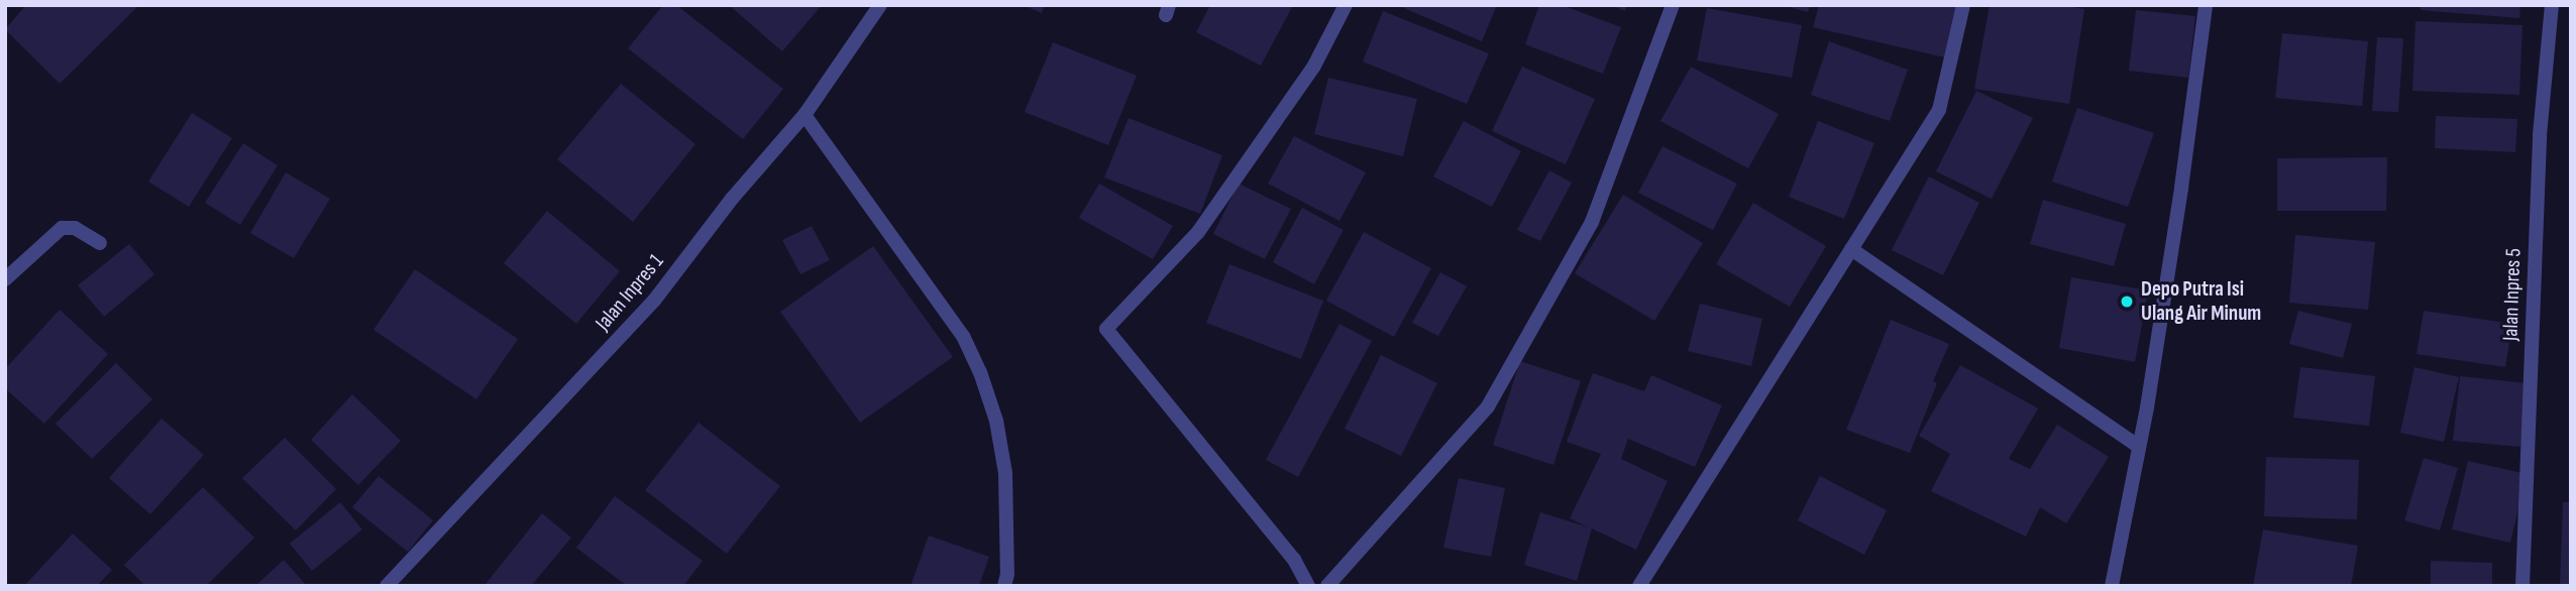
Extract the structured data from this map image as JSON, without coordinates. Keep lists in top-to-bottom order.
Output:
{
  "streets": {
    "street": ["Jalan Inpres 1", "Jalan Inpres 5"]
  },
  "places": ["Depo Putra Isi Ulang Air Minum"]
}
